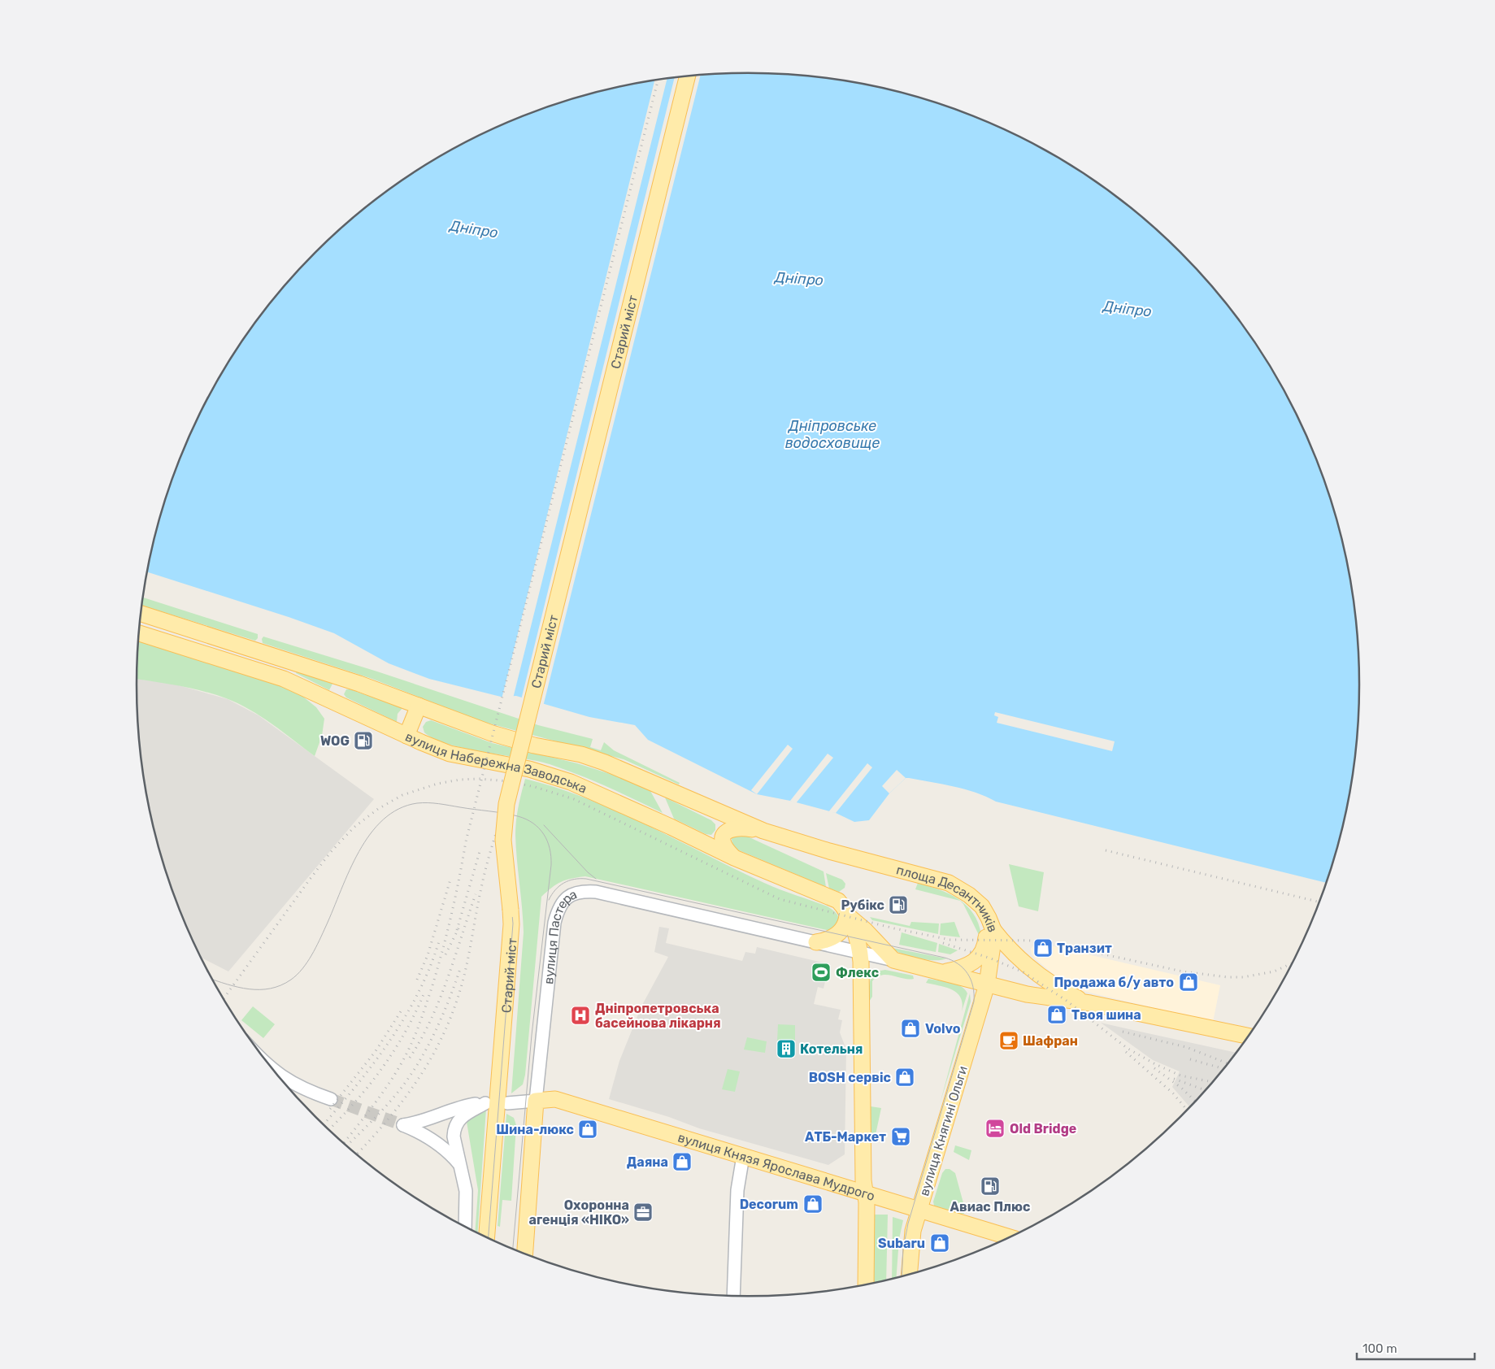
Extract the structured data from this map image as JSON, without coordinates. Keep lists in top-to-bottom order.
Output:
{
  "streets": {
    "main road": [
      "Старий міст",
      "вулиця Набережна Заводська",
      "площа Десантників",
      "вулиця Пастера",
      "вулиця Княгині Ольги",
      "вулиця Князя Ярослава Мудрого"
    ]
  },
  "crossings": [
    ["вулиця Набережна Заводська", "площа Десантників"],
    ["площа Десантників", "вулиця Княгині Ольги"],
    ["вулиця Пастера", "вулиця Князя Ярослава Мудрого"],
    ["вулиця Княгині Ольги", "вулиця Князя Ярослава Мудрого"]
  ],
  "water": ["Дніпро", "Дніпровське водосховище"],
  "places": {
    "fuel station": ["WOG", "Рубікс", "Авиас Плюс"],
    "shop": [
      "Транзит",
      "Продажа б/у авто",
      "Твоя шина",
      "Volvo",
      "BOSH сервіс",
      "Шина-люкс",
      "Даяна",
      "Decorum",
      "Subaru"
    ],
    "sports": ["Флекс"],
    "hospital": ["Дніпропетровська басейнова лікарня"],
    "cafe": ["Шафран"],
    "building": ["Котельня"],
    "hotel": ["Old Bridge"],
    "supermarket": ["АТБ-Маркет"],
    "office": ["Охоронна агенція «НІКО»"]
  },
  "scale_bar": "100 m"
}
